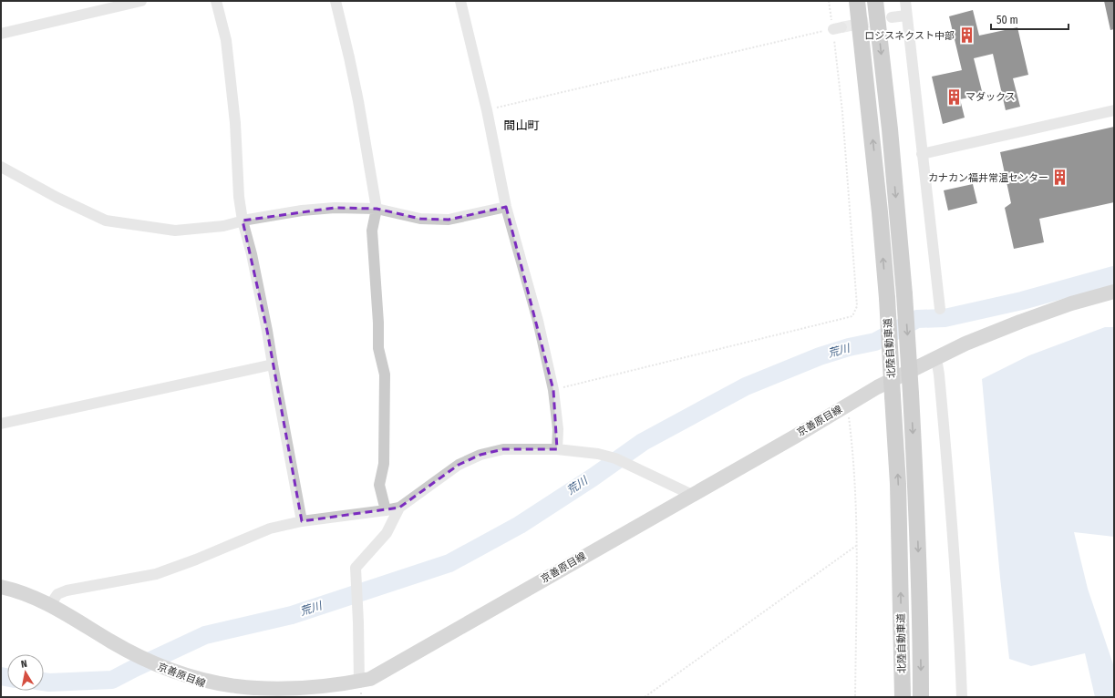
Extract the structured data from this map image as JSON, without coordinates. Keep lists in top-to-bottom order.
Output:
{
  "streets": {
    "highway": ["北陸自動車道"],
    "main road": ["京善原目線"]
  },
  "districts": ["間山町"],
  "water": ["荒川"],
  "places": {
    "building": ["ロジスネクスト中部", "マダックス", "カナカン福井常温センター"]
  },
  "scale_bar": "50 m",
  "north": "top"
}
